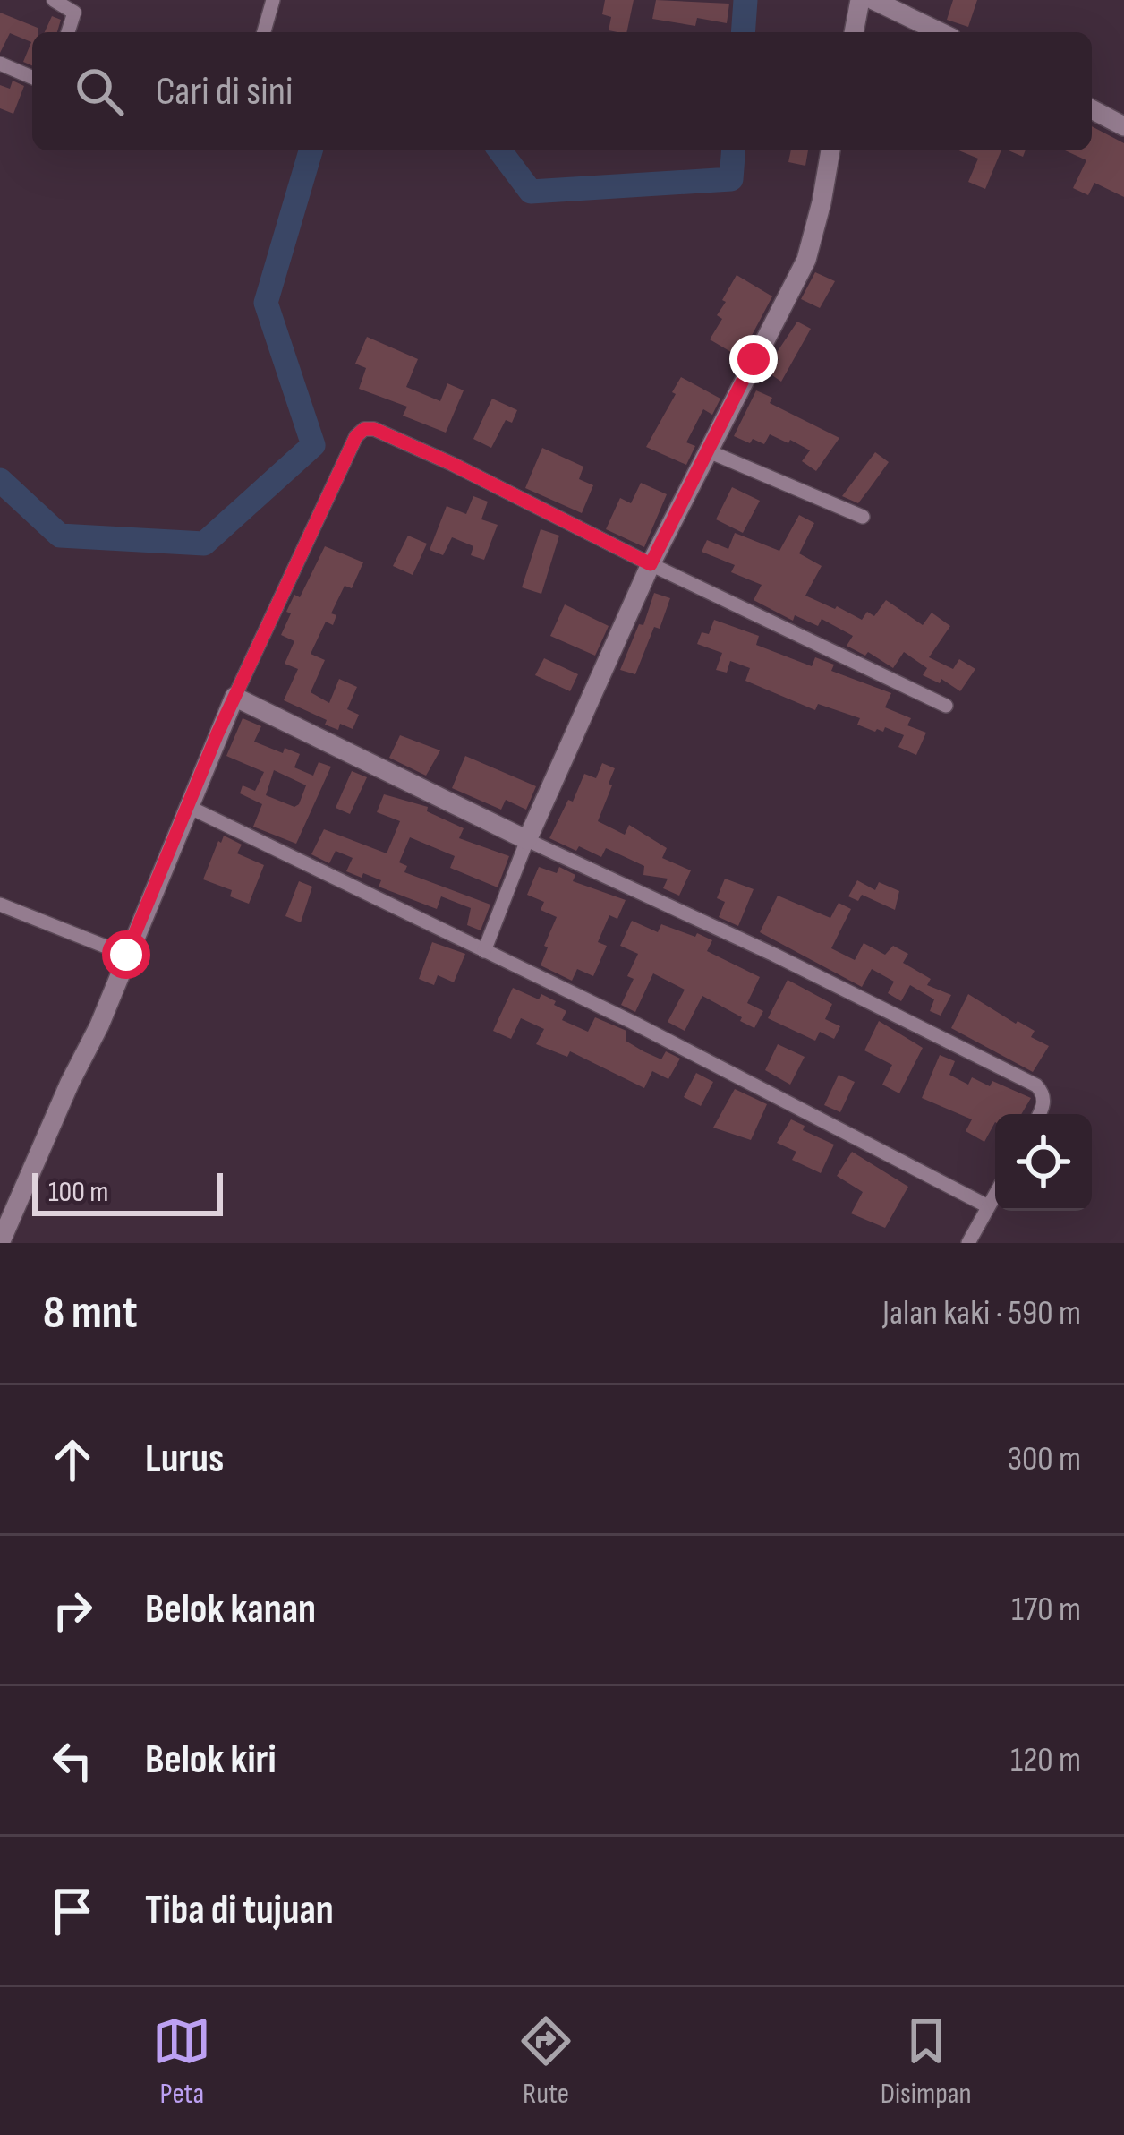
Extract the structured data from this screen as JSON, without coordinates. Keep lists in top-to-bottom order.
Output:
{
  "scale_bar": "100 m",
  "page": {
    "search": "Cari di sini",
    "scale": "100 m",
    "heading": ["8 mnt", "Jalan kaki · 590 m"],
    "list": [
      ["Lurus", "300 m"],
      ["Belok kanan", "170 m"],
      ["Belok kiri", "120 m"],
      "Tiba di tujuan"
    ],
    "nav": ["Peta", "Rute", "Disimpan"]
  }
}
